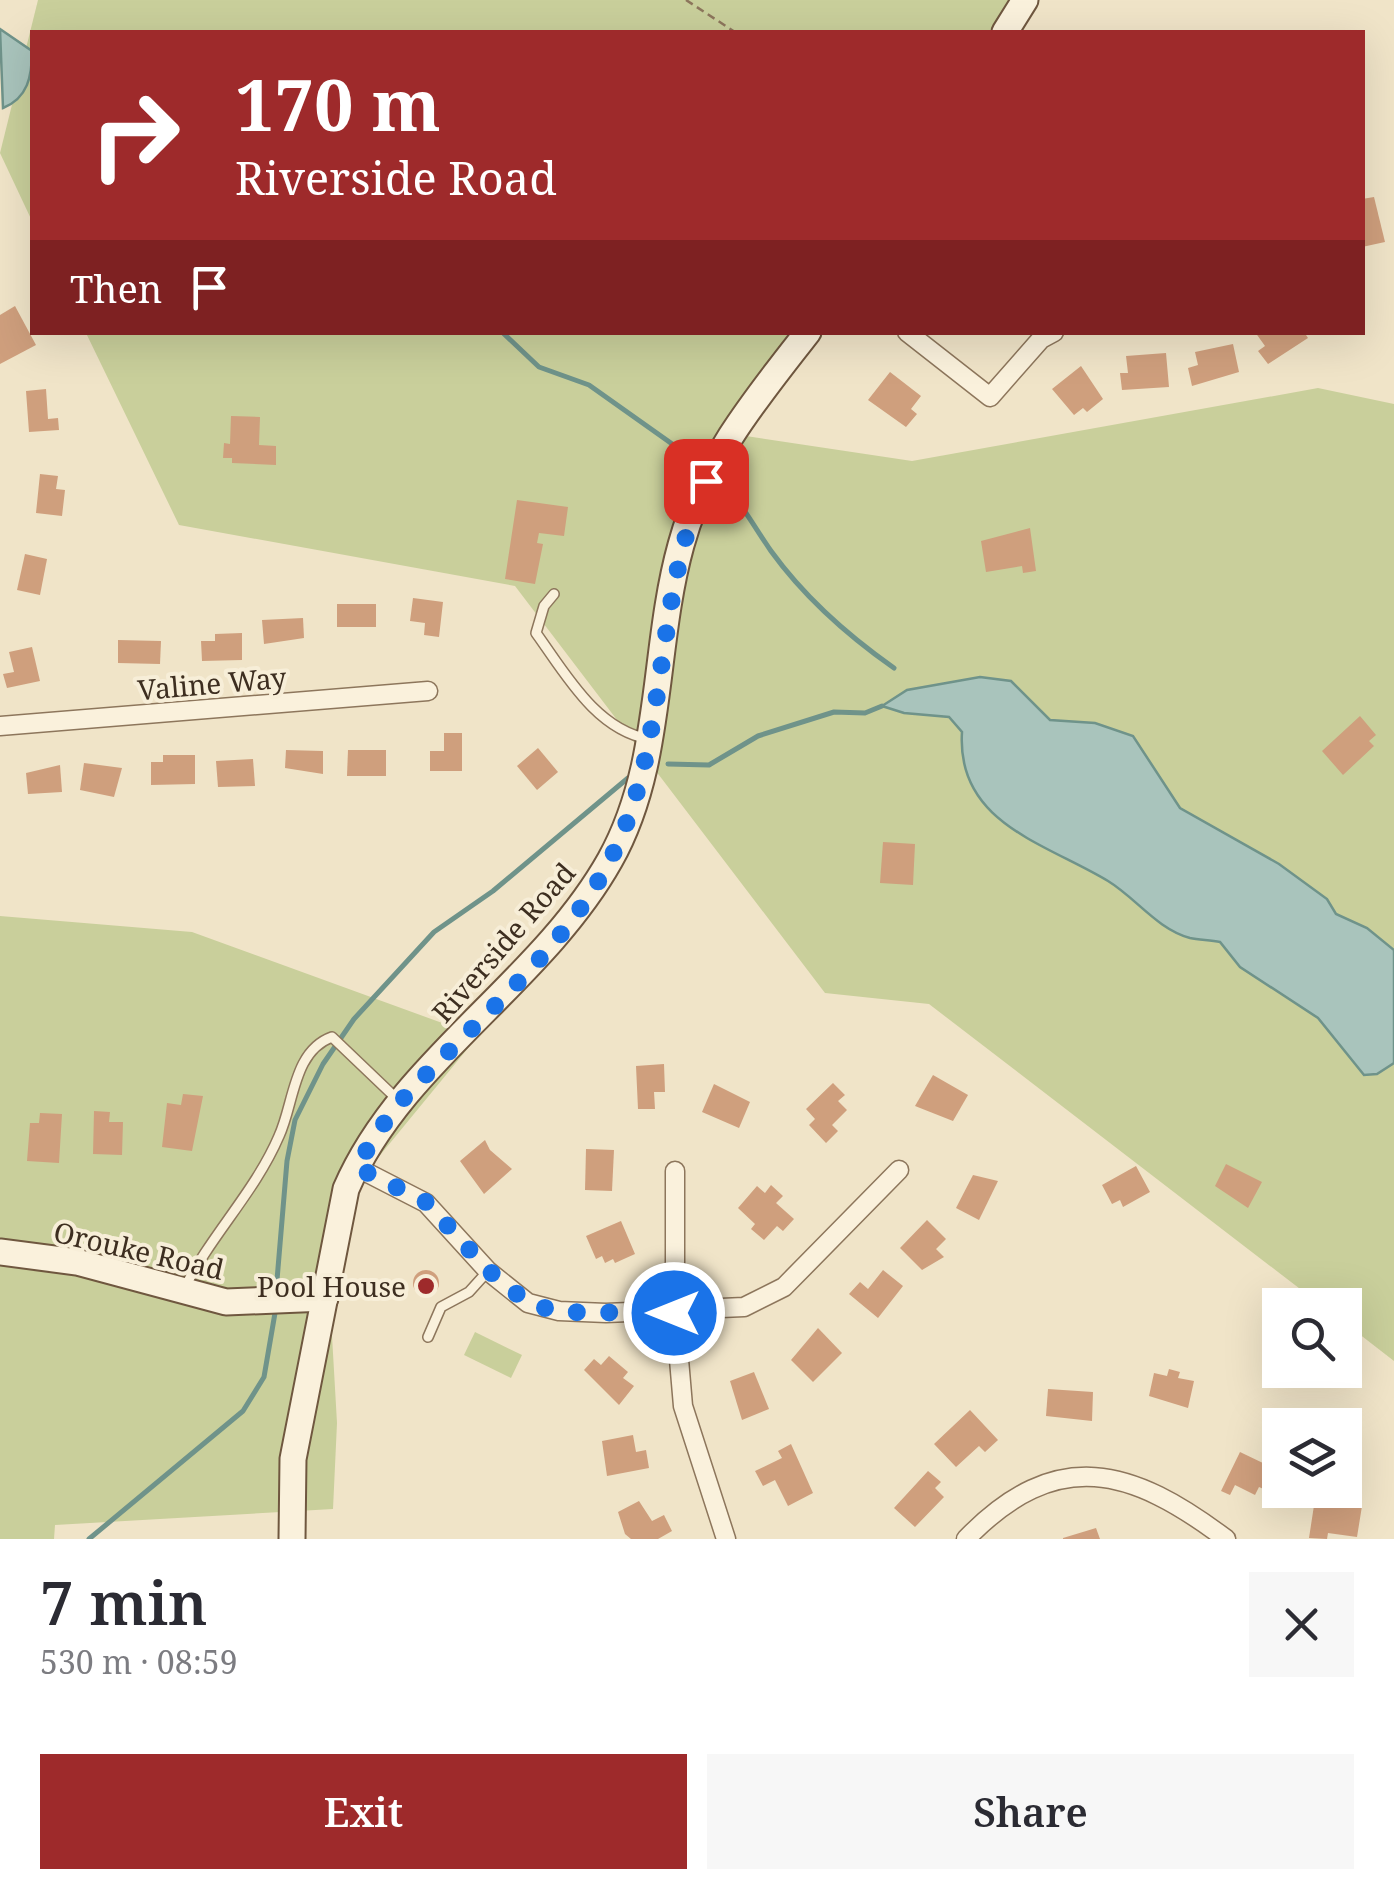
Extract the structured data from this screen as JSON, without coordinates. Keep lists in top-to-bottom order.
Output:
{
  "streets": {
    "street": ["Valine Way", "Riverside Road", "Orouke Road"]
  },
  "crossings": [
    ["Riverside Road", "Orouke Road"]
  ],
  "places": ["Pool House"],
  "page": {
    "turn": ["170 m", "Riverside Road"],
    "then": "Then",
    "heading": ["7 min", "530 m · 08:59"],
    "buttons": ["Exit", "Share"]
  }
}
